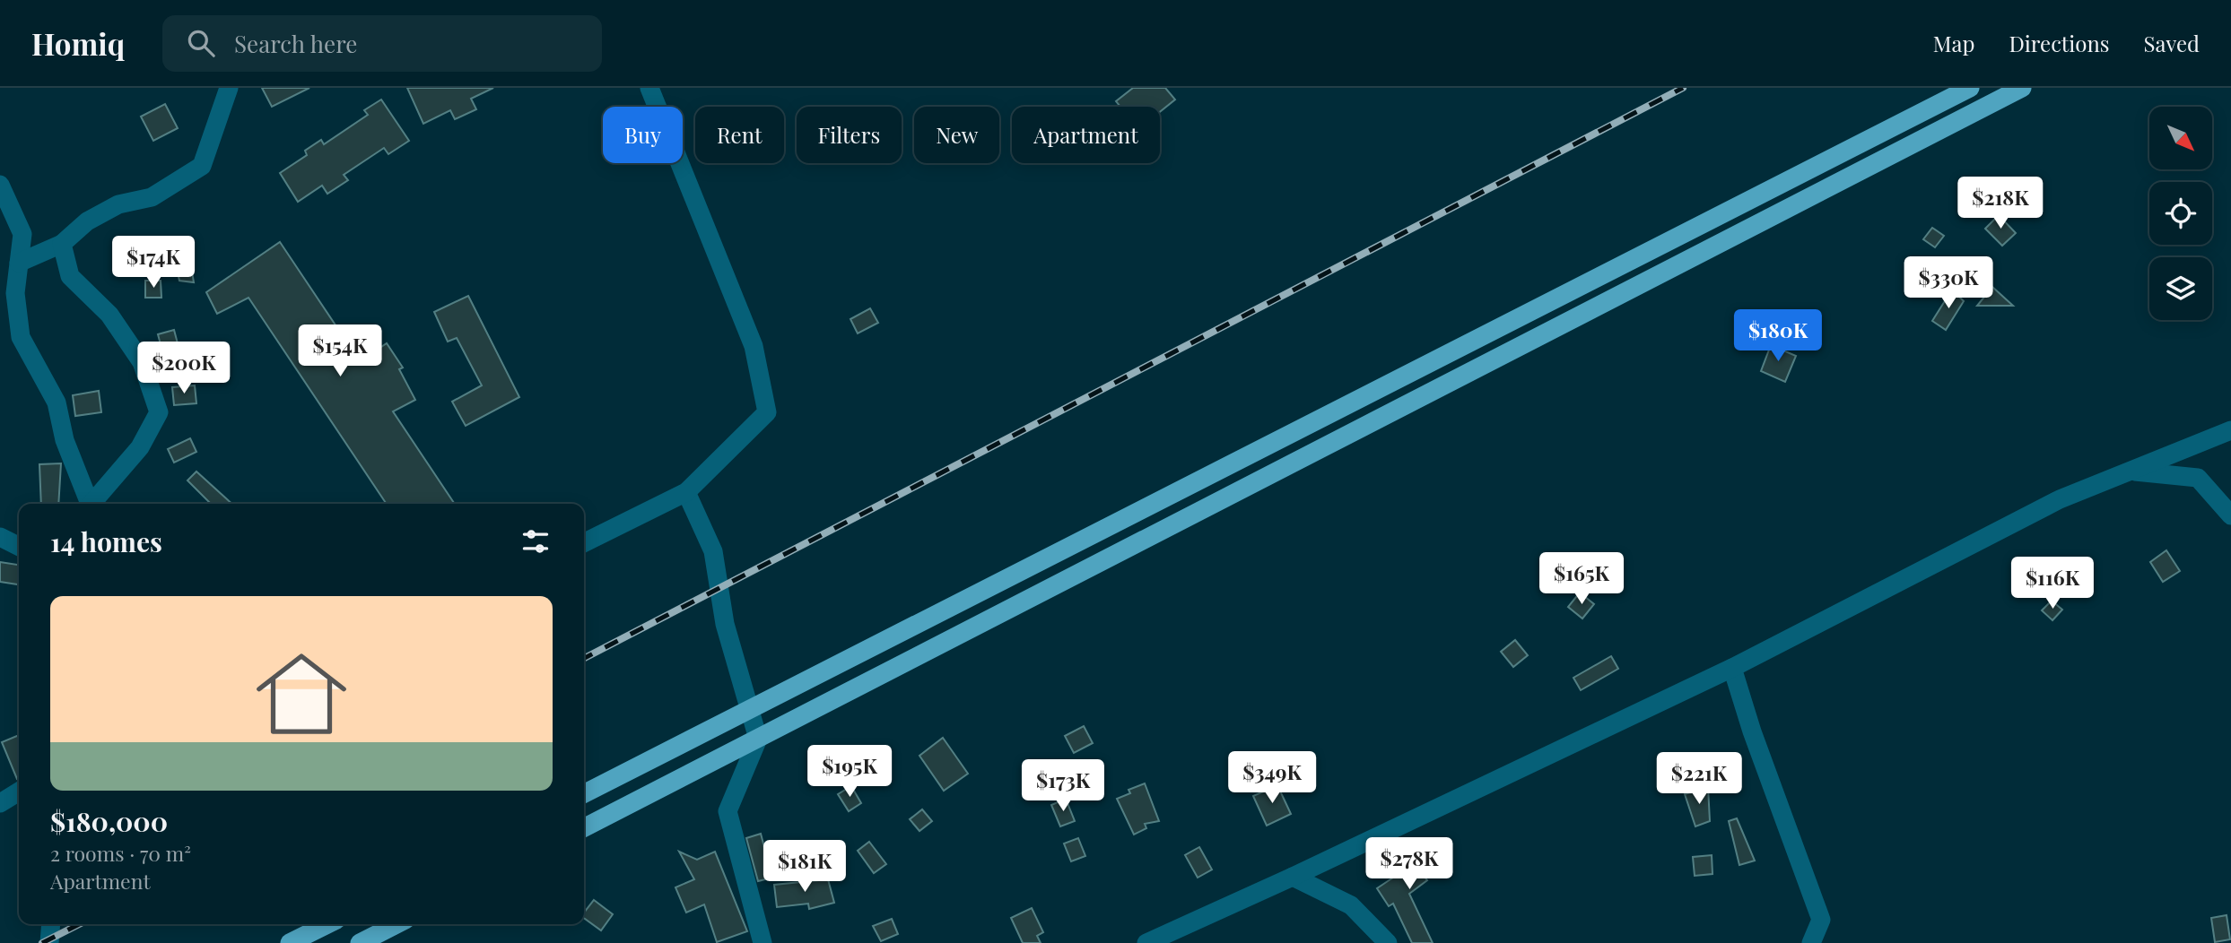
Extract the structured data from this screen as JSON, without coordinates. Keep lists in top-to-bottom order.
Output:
{
  "north": "bottom right",
  "page": {
    "header": "Homiq",
    "search": "Search here",
    "nav": ["Map", "Directions", "Saved"],
    "chip": [
      "Buy",
      "Rent",
      "Filters",
      "New",
      "Apartment"
    ],
    "price": [
      "$218K",
      "$174K",
      "$330K",
      "$180K",
      "$154K",
      "$200K",
      "$165K",
      "$116K",
      "$195K",
      "$349K",
      "$221K",
      "$173K",
      "$278K",
      "$181K"
    ],
    "heading": "14 homes",
    "list": [
      {
        "name": "$180,000",
        "note": "2 rooms · 70 m² · Apartment"
      }
    ]
  }
}
